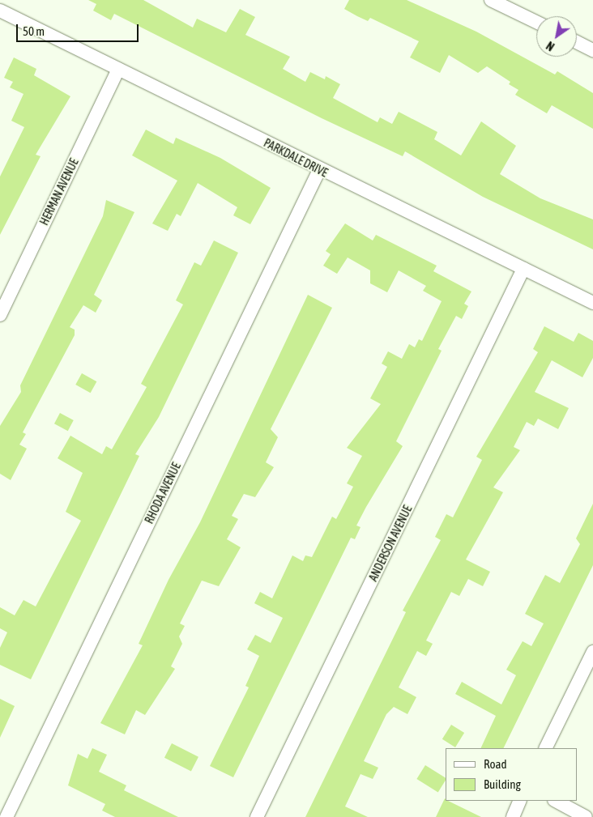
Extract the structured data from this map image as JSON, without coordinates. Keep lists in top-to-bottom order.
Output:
{
  "streets": {
    "street": [
      "PARKDALE DRIVE",
      "HERMAN AVENUE",
      "RHODA AVENUE",
      "ANDERSON AVENUE"
    ]
  },
  "crossings": [
    ["PARKDALE DRIVE", "HERMAN AVENUE"],
    ["PARKDALE DRIVE", "RHODA AVENUE"],
    ["PARKDALE DRIVE", "ANDERSON AVENUE"]
  ],
  "legend": ["Road", "Building"],
  "scale_bar": "50 m",
  "north": "bottom left"
}
